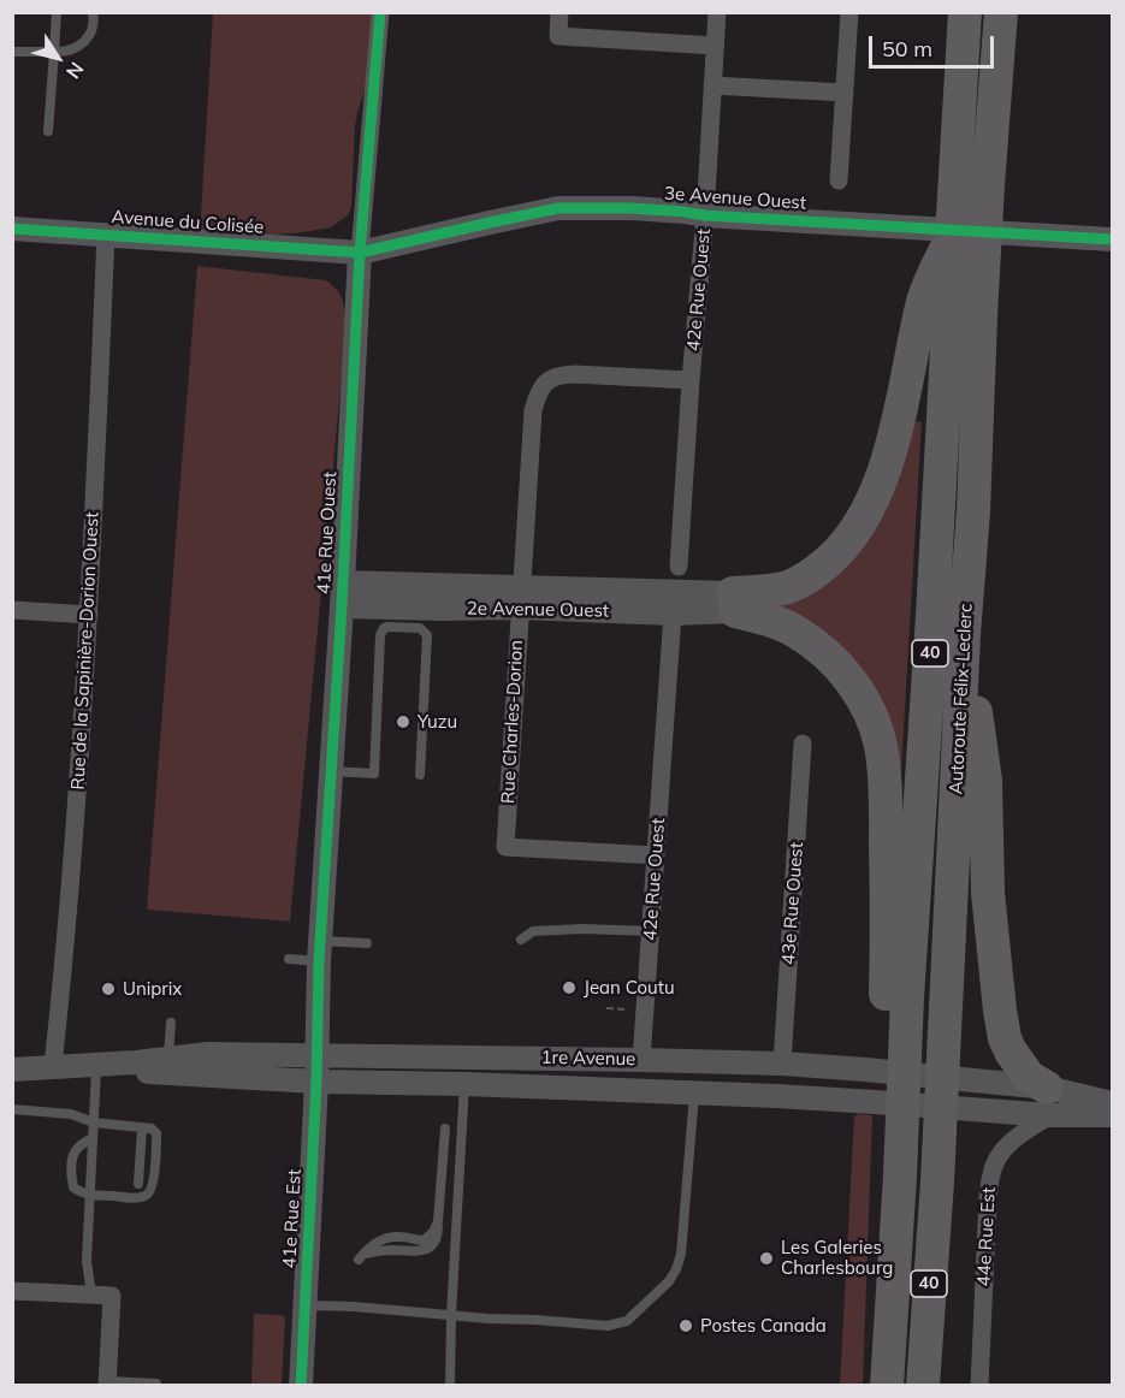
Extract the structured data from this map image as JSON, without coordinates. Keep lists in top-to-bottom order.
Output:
{
  "streets": {
    "highway": ["40", "Autoroute Félix-Leclerc"],
    "street": [
      "3e Avenue Ouest",
      "Avenue du Colisée",
      "42e Rue Ouest",
      "41e Rue Ouest",
      "2e Avenue Ouest",
      "Rue de la Sapinière-Dorion Ouest",
      "Rue Charles-Dorion",
      "43e Rue Ouest",
      "1re Avenue",
      "41e Rue Est",
      "44e Rue Est"
    ]
  },
  "crossings": [
    ["3e Avenue Ouest", "Avenue du Colisée"],
    ["3e Avenue Ouest", "42e Rue Ouest"],
    ["3e Avenue Ouest", "41e Rue Ouest"],
    ["Avenue du Colisée", "41e Rue Ouest"],
    ["Avenue du Colisée", "Rue de la Sapinière-Dorion Ouest"],
    ["42e Rue Ouest", "2e Avenue Ouest"],
    ["42e Rue Ouest", "Rue Charles-Dorion"],
    ["42e Rue Ouest", "1re Avenue"],
    ["41e Rue Ouest", "2e Avenue Ouest"],
    ["41e Rue Ouest", "1re Avenue"],
    ["41e Rue Ouest", "41e Rue Est"],
    ["2e Avenue Ouest", "Rue Charles-Dorion"],
    ["Rue de la Sapinière-Dorion Ouest", "1re Avenue"],
    ["43e Rue Ouest", "1re Avenue"],
    ["1re Avenue", "41e Rue Est"],
    ["1re Avenue", "44e Rue Est"]
  ],
  "places": [
    "Yuzu",
    "Jean Coutu",
    "Uniprix",
    "Les Galeries Charlesbourg",
    "Postes Canada"
  ],
  "scale_bar": "50 m",
  "north": "bottom right"
}
